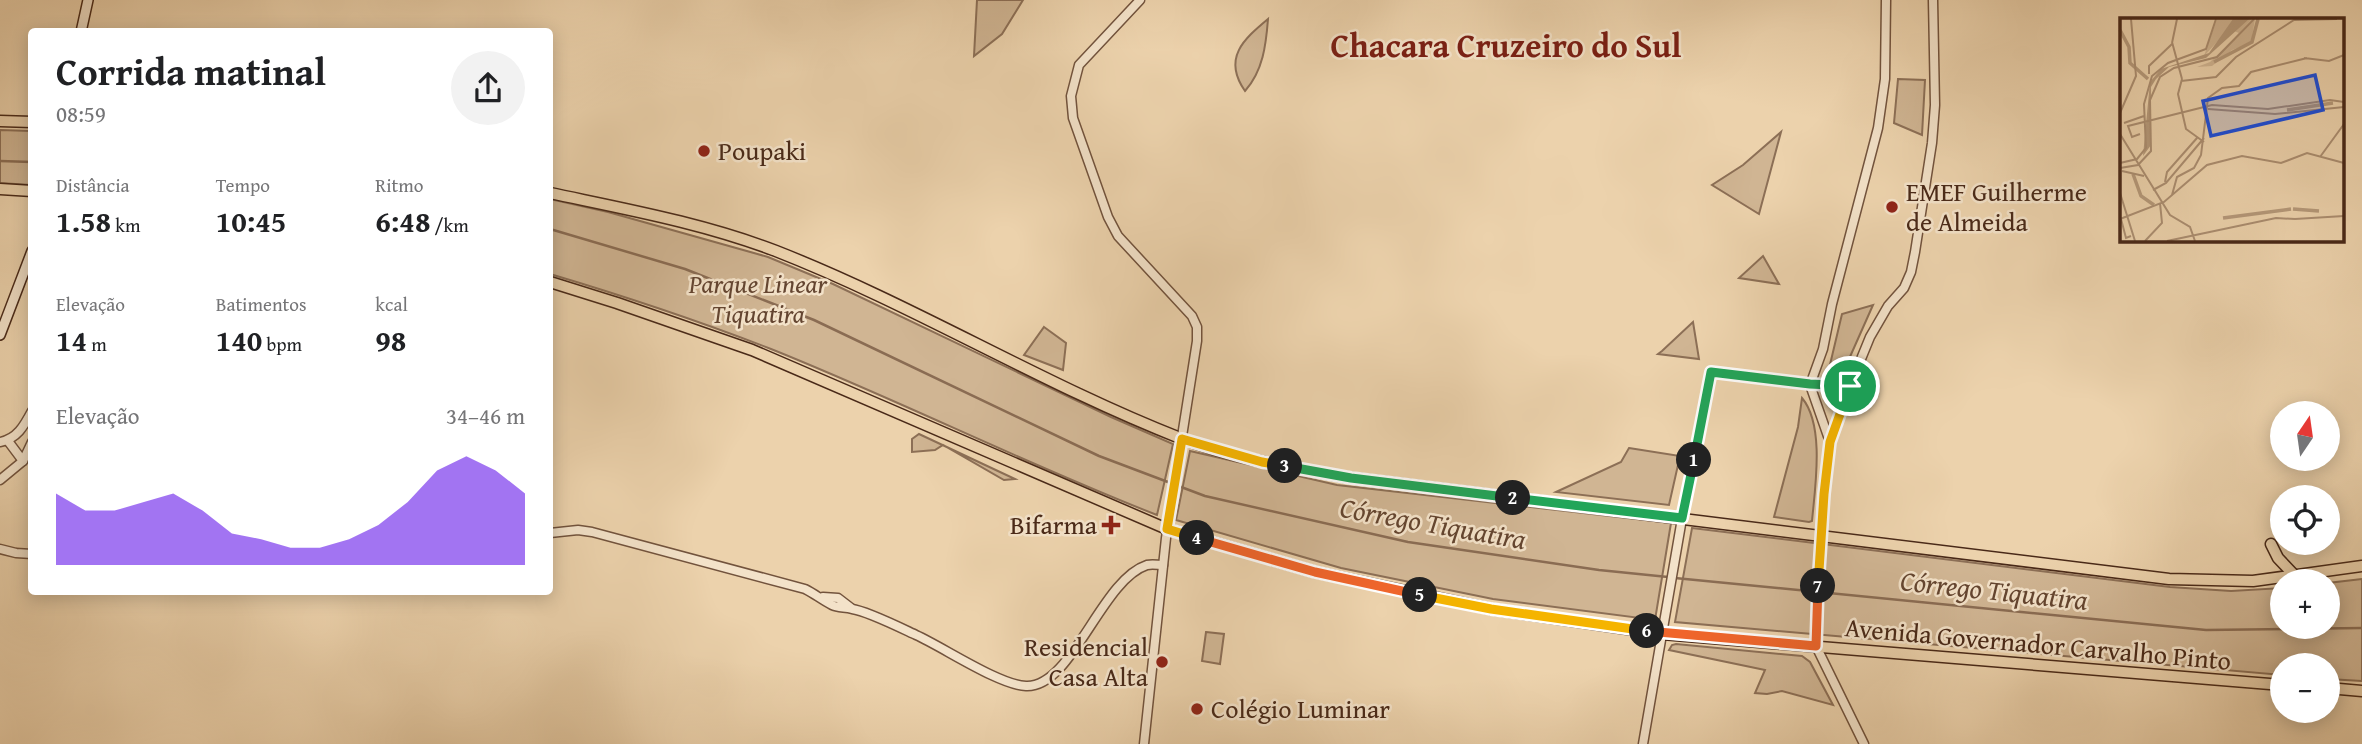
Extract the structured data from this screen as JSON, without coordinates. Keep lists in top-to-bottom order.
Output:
{
  "streets": {
    "main road": ["Avenida Governador Carvalho Pinto"]
  },
  "districts": ["Chacara Cruzeiro do Sul"],
  "water": ["Córrego Tiquatira"],
  "parks": ["Parque Linear Tiquatira"],
  "places": {
    "other": [
      "Poupaki",
      "EMEF Guilherme de Almeida",
      "Residencial Casa Alta",
      "Colégio Luminar"
    ],
    "health": ["Bifarma"]
  },
  "north": "top",
  "page": {
    "heading": ["Corrida matinal", "08:59"],
    "stats": [
      ["Distância", "1.58 km"],
      ["Tempo", "10:45"],
      ["Ritmo", "6:48 /km"],
      ["Elevação", "14 m"],
      ["Batimentos", "140 bpm"],
      ["kcal", "98"]
    ],
    "chart": ["Elevação", "34–46 m"],
    "map_buttons": ["+", "−"],
    "pins": [
      "1",
      "3",
      "2",
      "4",
      "7",
      "5",
      "6"
    ]
  }
}
